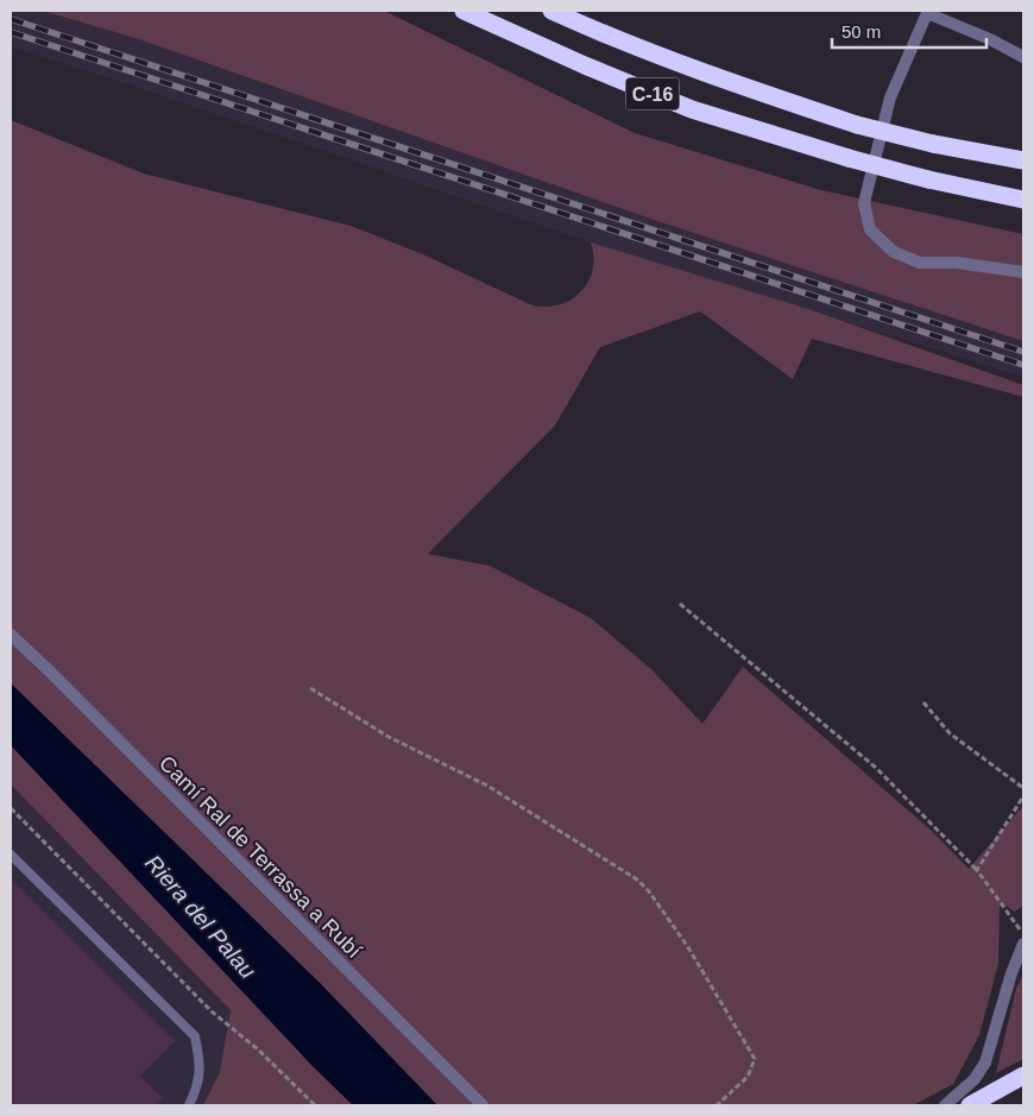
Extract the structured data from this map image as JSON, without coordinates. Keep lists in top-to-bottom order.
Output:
{
  "streets": {
    "highway": ["C-16"],
    "street": ["Camí Ral de Terrassa a Rubí"]
  },
  "water": ["Riera del Palau"],
  "scale_bar": "50 m"
}
